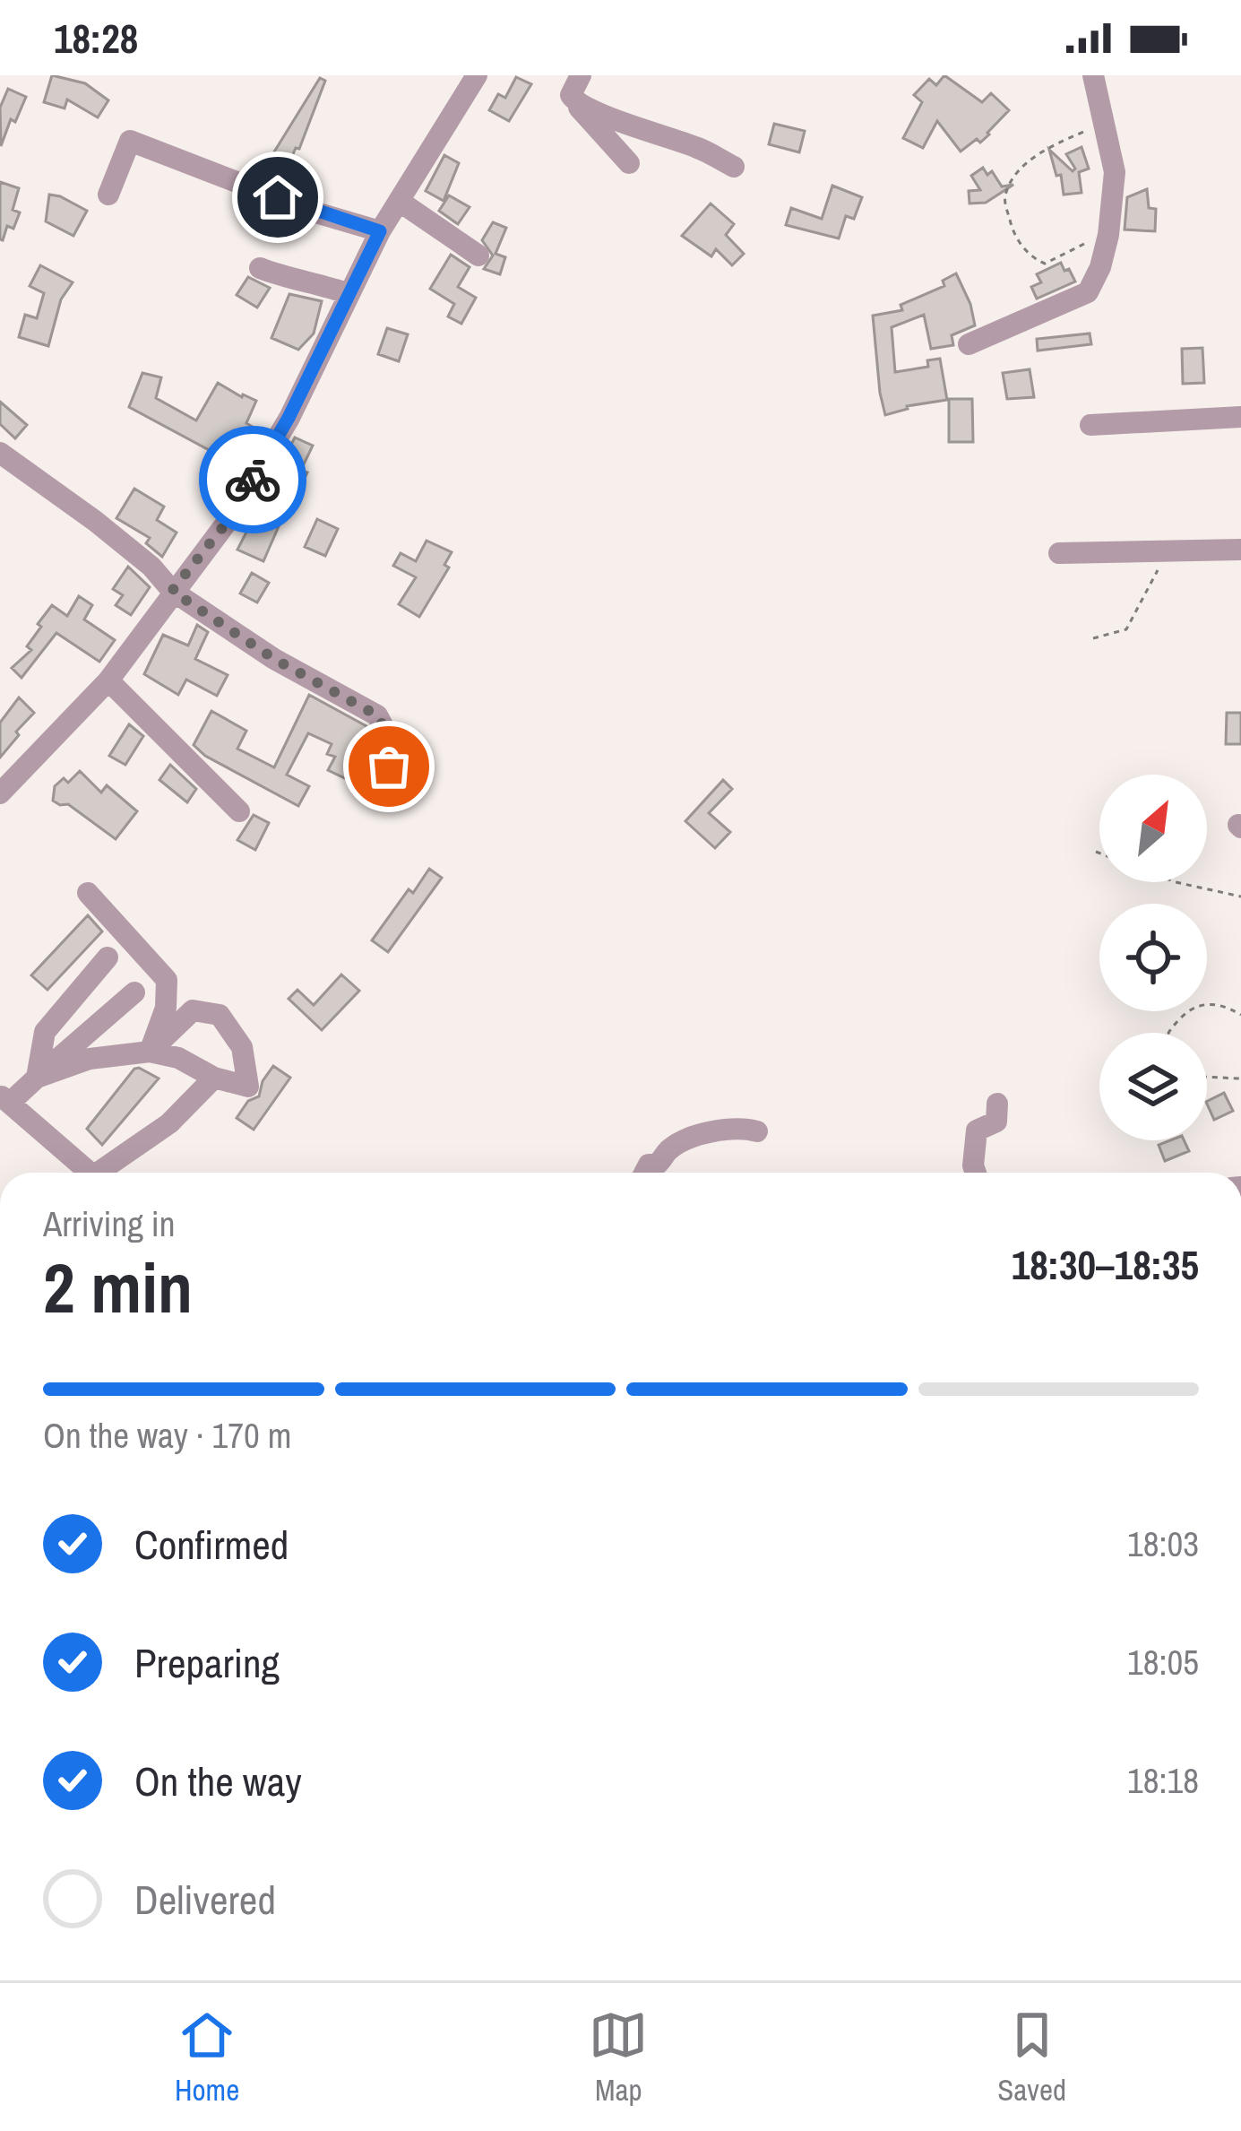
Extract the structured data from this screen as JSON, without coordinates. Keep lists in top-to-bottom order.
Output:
{
  "north": "top right",
  "page": {
    "status": "18:28",
    "heading": ["2 min", "Arriving in", "18:30–18:35"],
    "bar": "On the way · 170 m",
    "list": [
      ["Confirmed", "18:03"],
      ["Preparing", "18:05"],
      ["On the way", "18:18"],
      "Delivered"
    ],
    "tabs": ["Home", "Map", "Saved"]
  }
}
